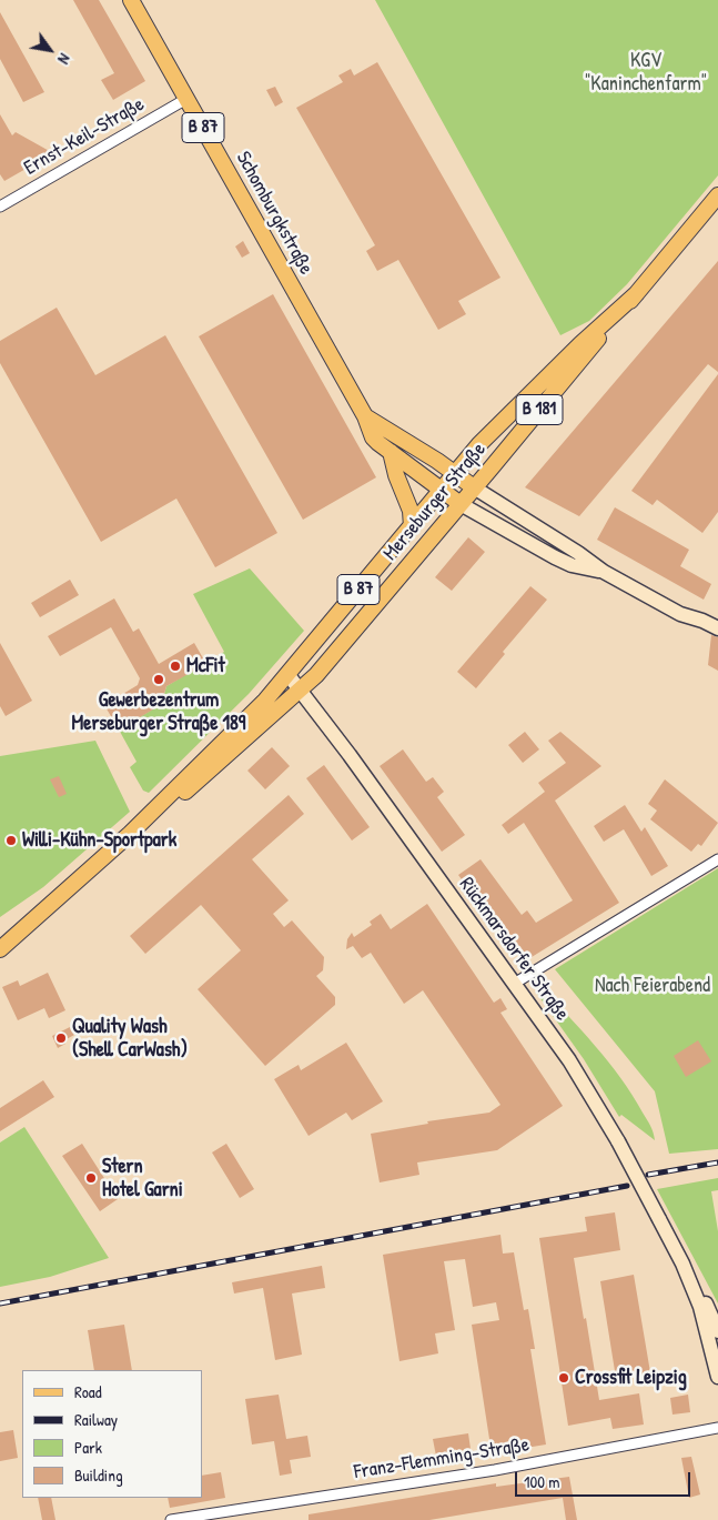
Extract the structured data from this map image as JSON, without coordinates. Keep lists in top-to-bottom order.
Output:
{
  "streets": {
    "main road": [
      "B 87",
      "Schomburgkstraße",
      "B 181",
      "Merseburger Straße",
      "Rückmarsdorfer Straße"
    ],
    "street": ["Ernst-Keil-Straße", "Franz-Flemming-Straße"]
  },
  "crossings": [
    ["Ernst-Keil-Straße", "Schomburgkstraße"],
    ["Schomburgkstraße", "Merseburger Straße"],
    ["Merseburger Straße", "Rückmarsdorfer Straße"]
  ],
  "parks": ["KGV \"Kaninchenfarm\"", "Nach Feierabend"],
  "places": [
    "McFit",
    "Gewerbezentrum Merseburger Straße 189",
    "Willi-Kühn-Sportpark",
    "Quality Wash (Shell CarWash)",
    "Stern Hotel Garni",
    "Crossfit Leipzig"
  ],
  "legend": [
    "Road",
    "Railway",
    "Park",
    "Building"
  ],
  "scale_bar": "100 m",
  "north": "bottom right"
}
